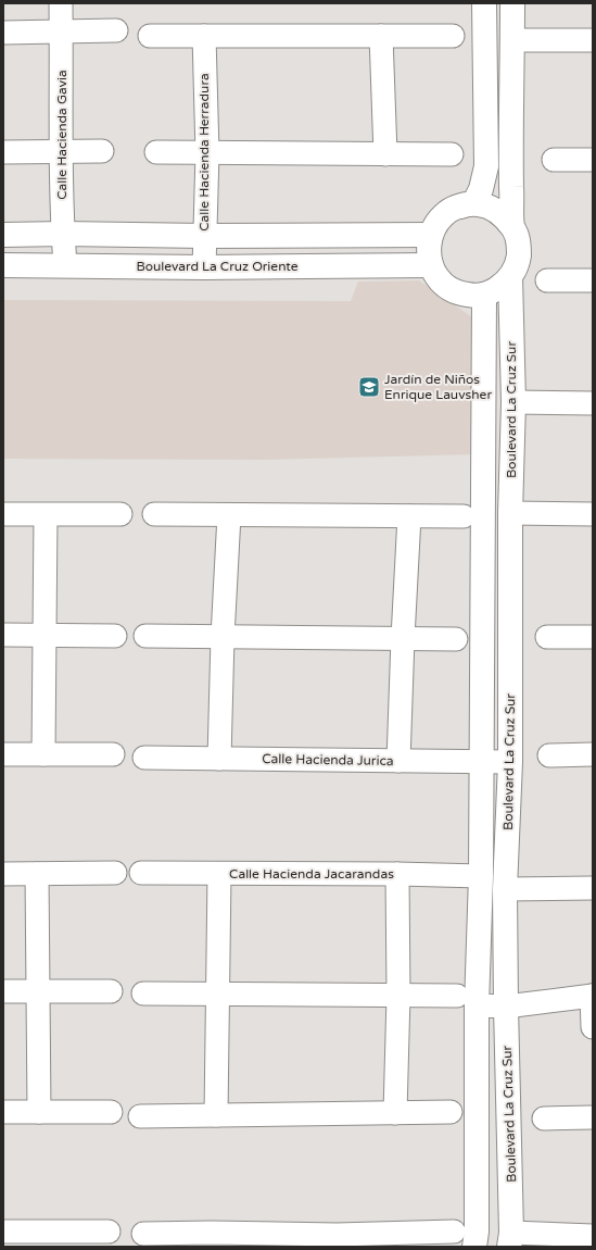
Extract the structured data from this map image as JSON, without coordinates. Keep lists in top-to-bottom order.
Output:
{
  "streets": {
    "street": [
      "Calle Hacienda Gavia",
      "Calle Hacienda Herradura",
      "Boulevard La Cruz Oriente",
      "Boulevard La Cruz Sur",
      "Calle Hacienda Jurica",
      "Calle Hacienda Jacarandas"
    ]
  },
  "crossings": [
    ["Calle Hacienda Gavia", "Boulevard La Cruz Oriente"],
    ["Calle Hacienda Herradura", "Boulevard La Cruz Oriente"],
    ["Boulevard La Cruz Oriente", "Boulevard La Cruz Sur"],
    ["Boulevard La Cruz Sur", "Calle Hacienda Jurica"],
    ["Boulevard La Cruz Sur", "Calle Hacienda Jacarandas"]
  ],
  "places": {
    "school or university": ["Jardín de Niños Enrique Lauvsher"]
  }
}
